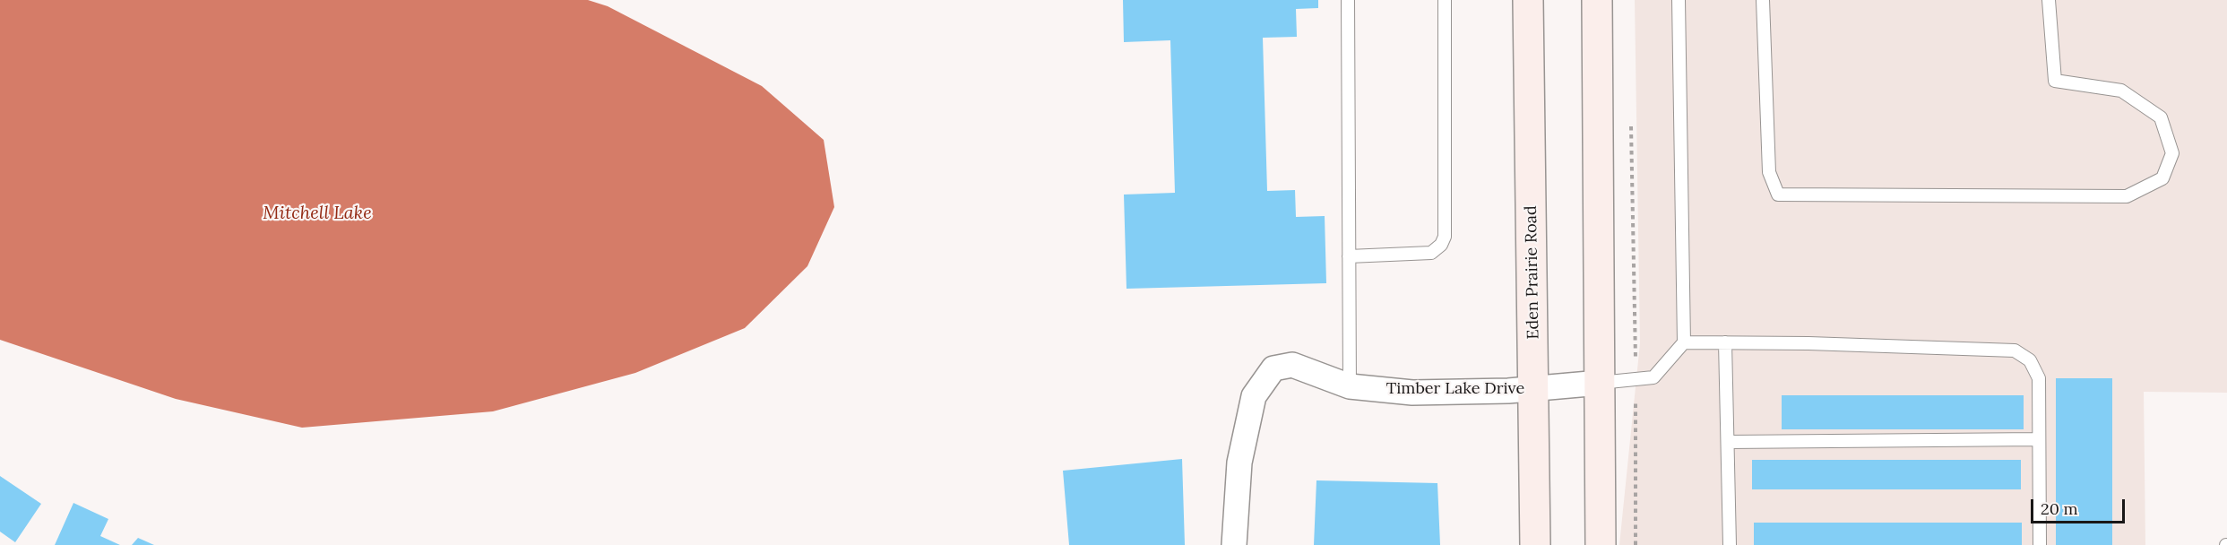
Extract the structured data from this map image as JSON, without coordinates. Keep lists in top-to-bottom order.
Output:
{
  "streets": {
    "main road": ["Eden Prairie Road"],
    "street": ["Timber Lake Drive"]
  },
  "crossings": [
    ["Eden Prairie Road", "Timber Lake Drive"]
  ],
  "water": ["Mitchell Lake"],
  "scale_bar": "20 m"
}
